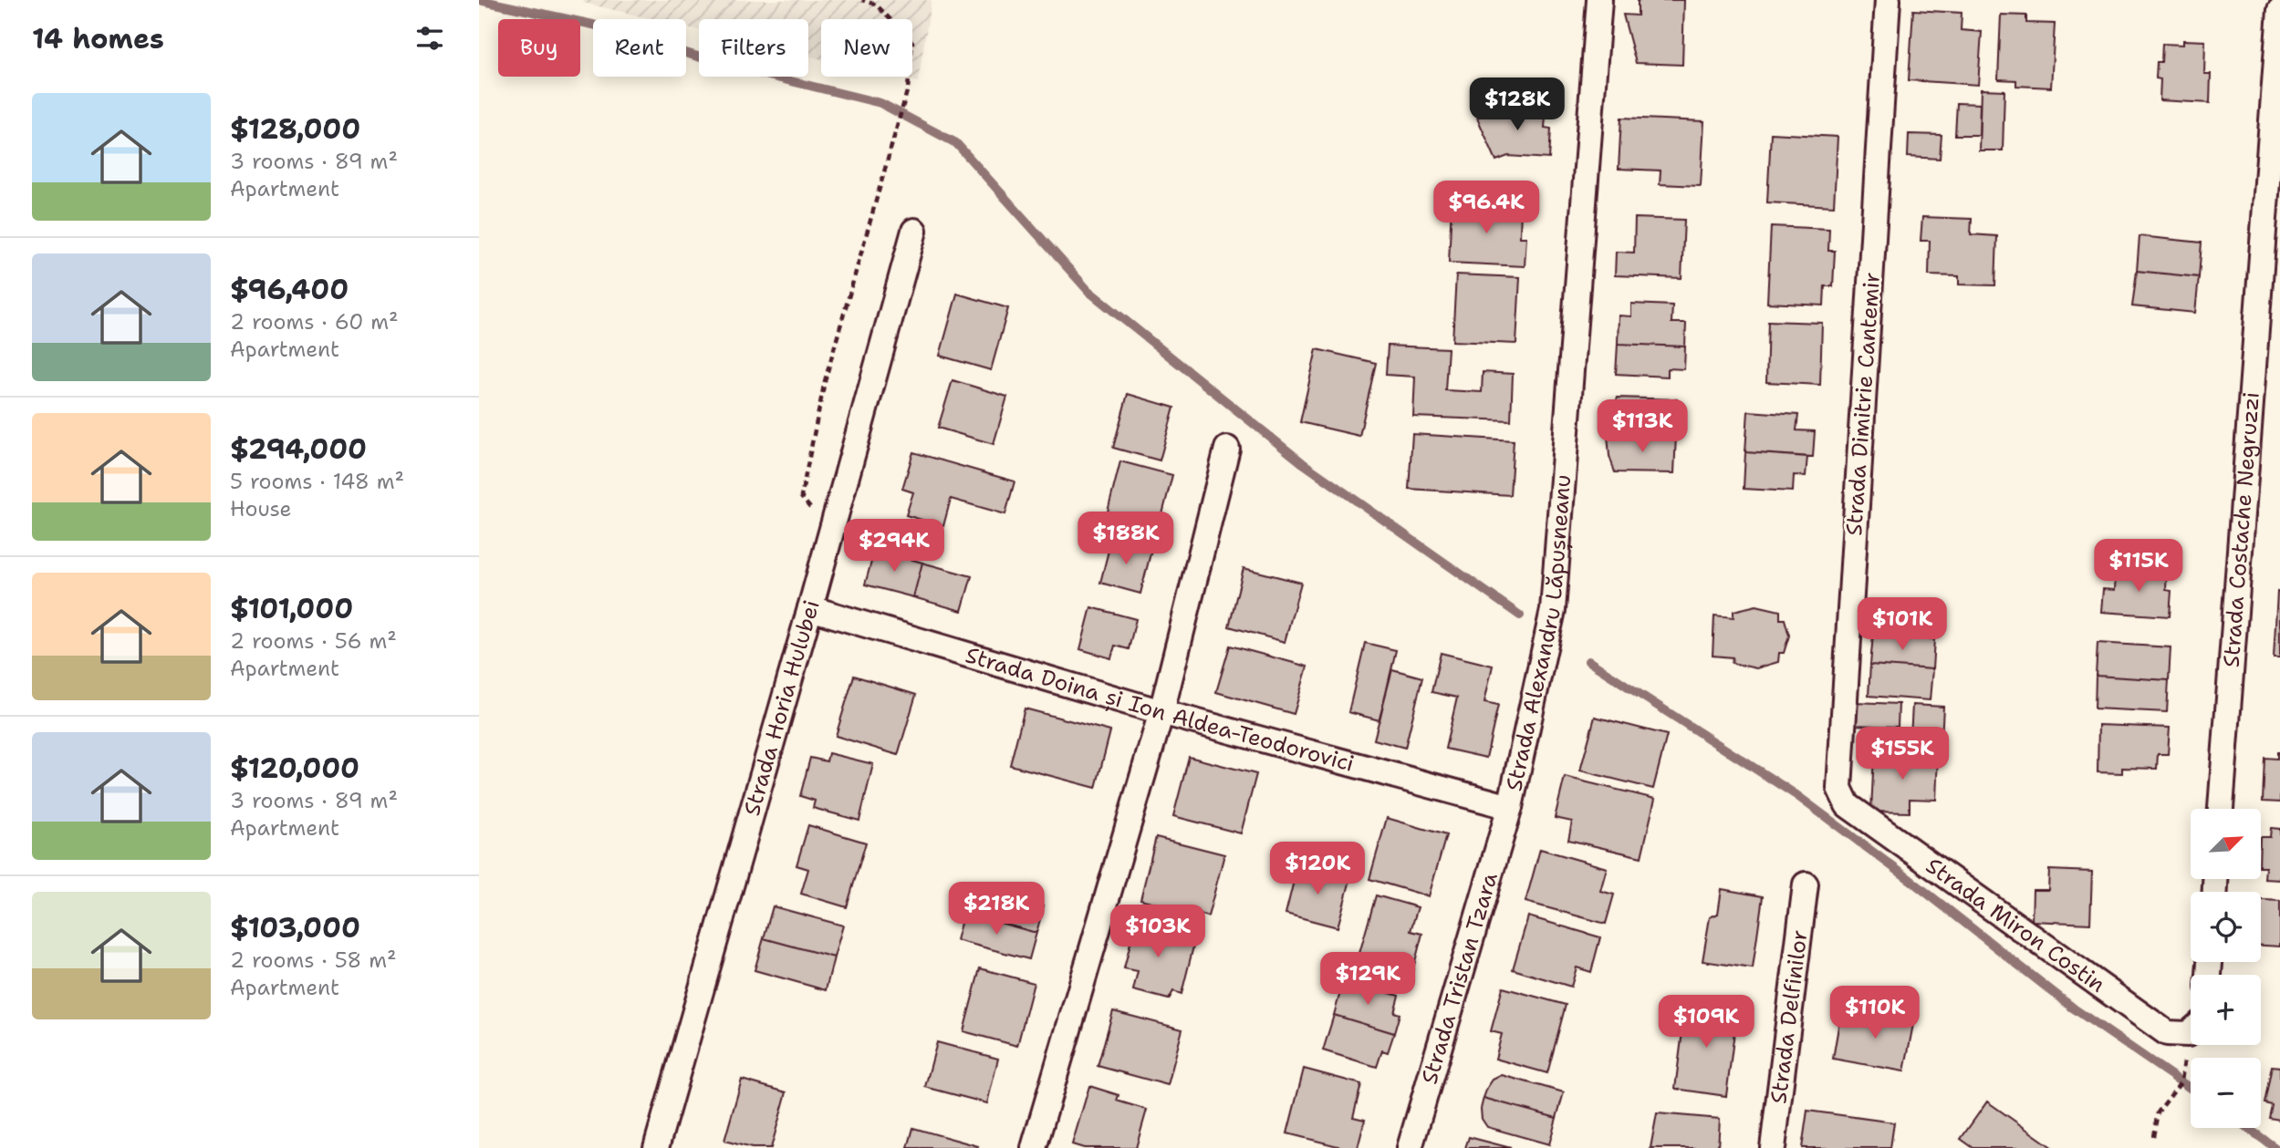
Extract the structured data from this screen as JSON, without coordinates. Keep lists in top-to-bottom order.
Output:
{
  "streets": {
    "street": [
      "Strada Dimitrie Cantemir",
      "Strada Costache Negruzzi",
      "Strada Alexandru Lăpușneanu",
      "Strada Horia Hulubei",
      "Strada Doina și Ion Aldea-Teodorovici",
      "Strada Miron Costin",
      "Strada Tristan Tzara",
      "Strada Delfinilor"
    ]
  },
  "crossings": [
    ["Strada Dimitrie Cantemir", "Strada Miron Costin"],
    ["Strada Alexandru Lăpușneanu", "Strada Doina și Ion Aldea-Teodorovici"],
    ["Strada Alexandru Lăpușneanu", "Strada Tristan Tzara"],
    ["Strada Horia Hulubei", "Strada Doina și Ion Aldea-Teodorovici"],
    ["Strada Doina și Ion Aldea-Teodorovici", "Strada Tristan Tzara"]
  ],
  "north": "top right",
  "page": {
    "heading": "14 homes",
    "chip": [
      "Buy",
      "Rent",
      "Filters",
      "New"
    ],
    "list": [
      {
        "name": "$128,000",
        "note": "3 rooms · 89 m² · Apartment"
      },
      {
        "name": "$96,400",
        "note": "2 rooms · 60 m² · Apartment"
      },
      {
        "name": "$294,000",
        "note": "5 rooms · 148 m² · House"
      },
      {
        "name": "$101,000",
        "note": "2 rooms · 56 m² · Apartment"
      },
      {
        "name": "$120,000",
        "note": "3 rooms · 89 m² · Apartment"
      },
      {
        "name": "$103,000",
        "note": "2 rooms · 58 m² · Apartment"
      }
    ],
    "price": [
      "$128K",
      "$96.4K",
      "$113K",
      "$188K",
      "$294K",
      "$115K",
      "$101K",
      "$155K",
      "$120K",
      "$218K",
      "$103K",
      "$129K",
      "$110K",
      "$109K"
    ],
    "map_buttons": ["+", "−"]
  }
}
